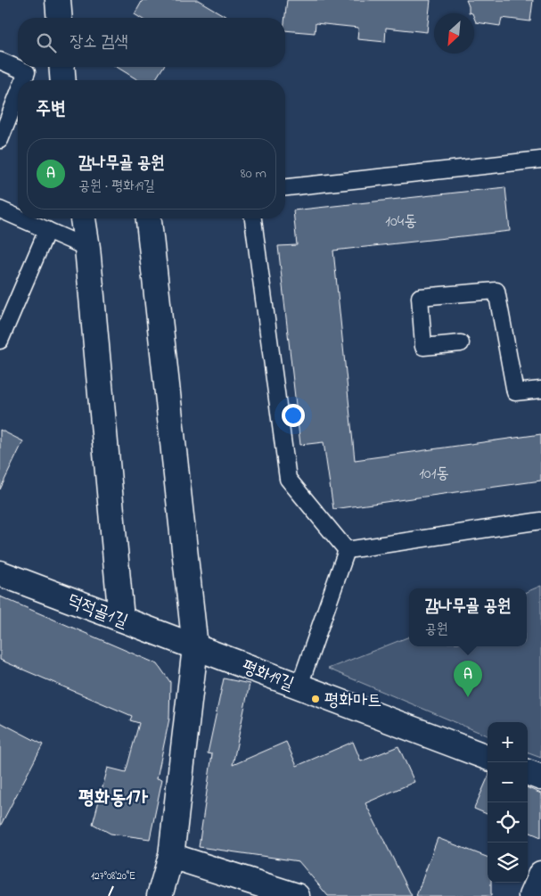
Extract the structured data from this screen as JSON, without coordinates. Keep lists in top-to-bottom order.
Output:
{
  "streets": {
    "street": ["덕적골1길", "평화19길"]
  },
  "crossings": [
    ["덕적골1길", "평화19길"]
  ],
  "districts": ["평화동1가"],
  "places": ["평화마트"],
  "house_numbers": ["104동", "101동"],
  "north": "bottom left",
  "page": {
    "search": "장소 검색",
    "heading": "주변",
    "list": [
      {
        "mark": "A",
        "name": "감나무골 공원",
        "note": "공원 · 평화19길",
        "value": "80 m"
      }
    ],
    "popup": ["감나무골 공원", "공원"],
    "pins": "A",
    "map_buttons": ["+", "−"]
  },
  "coordinates": ["127°08'20\"E"]
}
